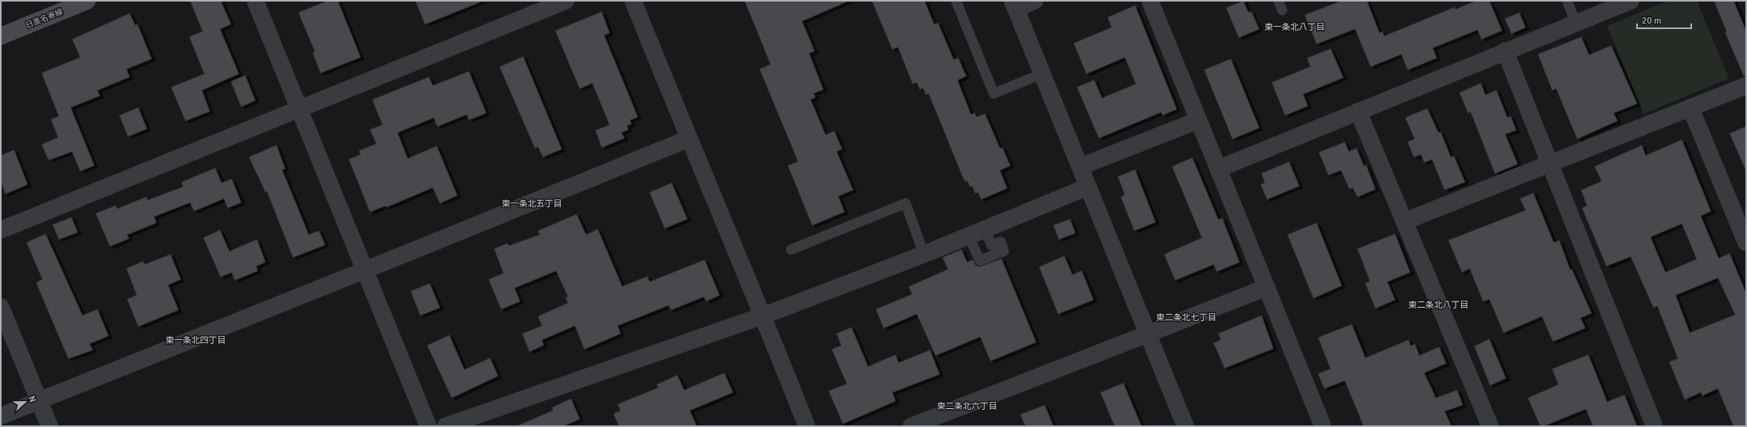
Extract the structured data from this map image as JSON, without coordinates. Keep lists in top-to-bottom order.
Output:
{
  "streets": {
    "main road": ["日進名寄線"]
  },
  "districts": [
    "東一条北八丁目",
    "東一条北五丁目",
    "東二条北八丁目",
    "東二条北七丁目",
    "東一条北四丁目",
    "東二条北六丁目"
  ],
  "scale_bar": "20 m",
  "north": "right"
}
